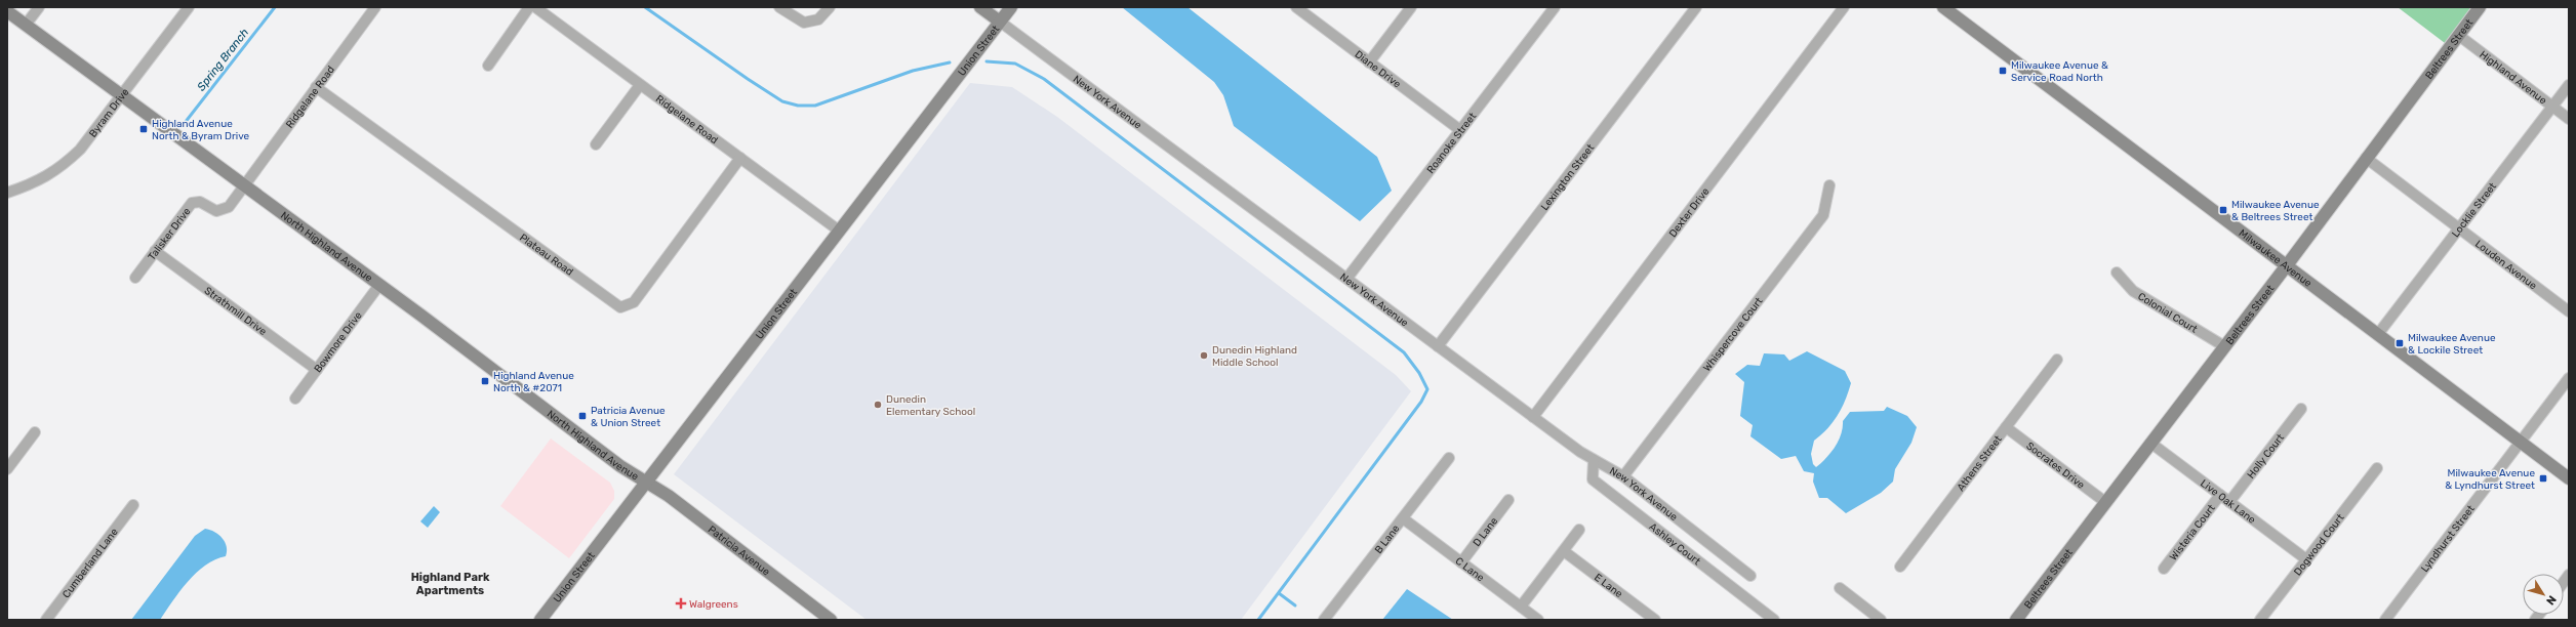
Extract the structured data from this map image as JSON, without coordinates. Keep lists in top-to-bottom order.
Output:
{
  "streets": {
    "street": [
      "Beltrees Street",
      "Union Street",
      "Diane Drive",
      "Highland Avenue",
      "Ridgelane Road",
      "New York Avenue",
      "Byram Drive",
      "Roanoke Street",
      "Lexington Street",
      "Locklie Street",
      "Dexter Drive",
      "Talisker Drive",
      "North Highland Avenue",
      "Plateau Road",
      "Milwaukee Avenue",
      "Louden Avenue",
      "Strathmill Drive",
      "Colonial Court",
      "Whispercove Court",
      "Bowmore Drive",
      "Holly Court",
      "Athens Street",
      "Socrates Drive",
      "Live Oak Lane",
      "D Lane",
      "Wisteria Court",
      "Lyndhurst Street",
      "B Lane",
      "Ashley Court",
      "Dogwood Court",
      "Patricia Avenue",
      "Cumberland Lane",
      "C Lane",
      "E Lane"
    ]
  },
  "crossings": [
    ["Beltrees Street", "Highland Avenue"],
    ["Beltrees Street", "Milwaukee Avenue"],
    ["Beltrees Street", "Louden Avenue"],
    ["Beltrees Street", "Colonial Court"],
    ["Beltrees Street", "Socrates Drive"],
    ["Beltrees Street", "Live Oak Lane"],
    ["Union Street", "Ridgelane Road"],
    ["Union Street", "New York Avenue"],
    ["Union Street", "North Highland Avenue"],
    ["Union Street", "Patricia Avenue"],
    ["Diane Drive", "Roanoke Street"],
    ["Highland Avenue", "Locklie Street"],
    ["Ridgelane Road", "Talisker Drive"],
    ["Ridgelane Road", "North Highland Avenue"],
    ["Ridgelane Road", "Plateau Road"],
    ["New York Avenue", "Roanoke Street"],
    ["New York Avenue", "Lexington Street"],
    ["New York Avenue", "Dexter Drive"],
    ["New York Avenue", "Whispercove Court"],
    ["New York Avenue", "Ashley Court"],
    ["Byram Drive", "North Highland Avenue"],
    ["Locklie Street", "Milwaukee Avenue"],
    ["Locklie Street", "Louden Avenue"],
    ["Talisker Drive", "North Highland Avenue"],
    ["Talisker Drive", "Strathmill Drive"],
    ["North Highland Avenue", "Bowmore Drive"],
    ["North Highland Avenue", "Patricia Avenue"],
    ["Milwaukee Avenue", "Lyndhurst Street"],
    ["Strathmill Drive", "Bowmore Drive"],
    ["Holly Court", "Live Oak Lane"],
    ["Athens Street", "Socrates Drive"],
    ["Live Oak Lane", "Wisteria Court"],
    ["Live Oak Lane", "Dogwood Court"],
    ["D Lane", "C Lane"],
    ["B Lane", "C Lane"]
  ],
  "districts": ["Highland Park Apartments"],
  "water": ["Spring Branch"],
  "places": {
    "transit": [
      "Milwaukee Avenue & Service Road North",
      "Highland Avenue North & Byram Drive",
      "Milwaukee Avenue & Beltrees Street",
      "Milwaukee Avenue & Lockile Street",
      "Highland Avenue North & #2071",
      "Patricia Avenue & Union Street",
      "Milwaukee Avenue & Lyndhurst Street"
    ],
    "other": ["Dunedin Highland Middle School", "Dunedin Elementary School"],
    "health": ["Walgreens"]
  },
  "north": "bottom right"
}
